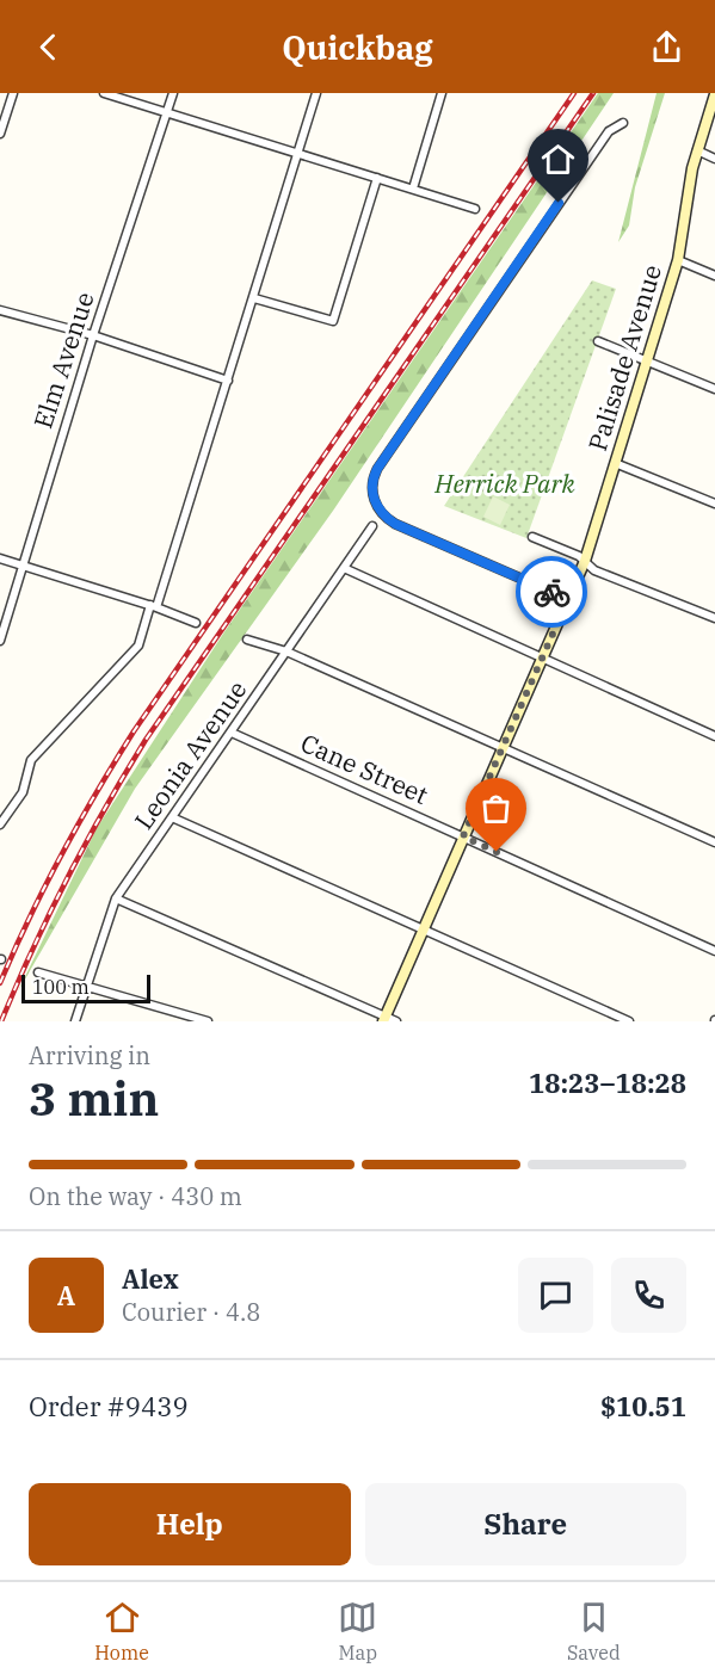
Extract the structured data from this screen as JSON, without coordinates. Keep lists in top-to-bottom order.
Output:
{
  "streets": {
    "street": [
      "Palisade Avenue",
      "Elm Avenue",
      "Leonia Avenue",
      "Cane Street"
    ]
  },
  "crossings": [
    ["Palisade Avenue", "Cane Street"],
    ["Leonia Avenue", "Cane Street"]
  ],
  "parks": ["Herrick Park"],
  "scale_bar": "100 m",
  "page": {
    "header": "Quickbag",
    "scale": "100 m",
    "heading": ["3 min", "Arriving in", "18:23–18:28"],
    "panel": [
      "Alex",
      "Courier · 4.8",
      "Order #9439",
      "$10.51"
    ],
    "bar": "On the way · 430 m",
    "round": "A",
    "buttons": ["Help", "Share"],
    "tabs": ["Home", "Map", "Saved"]
  }
}
